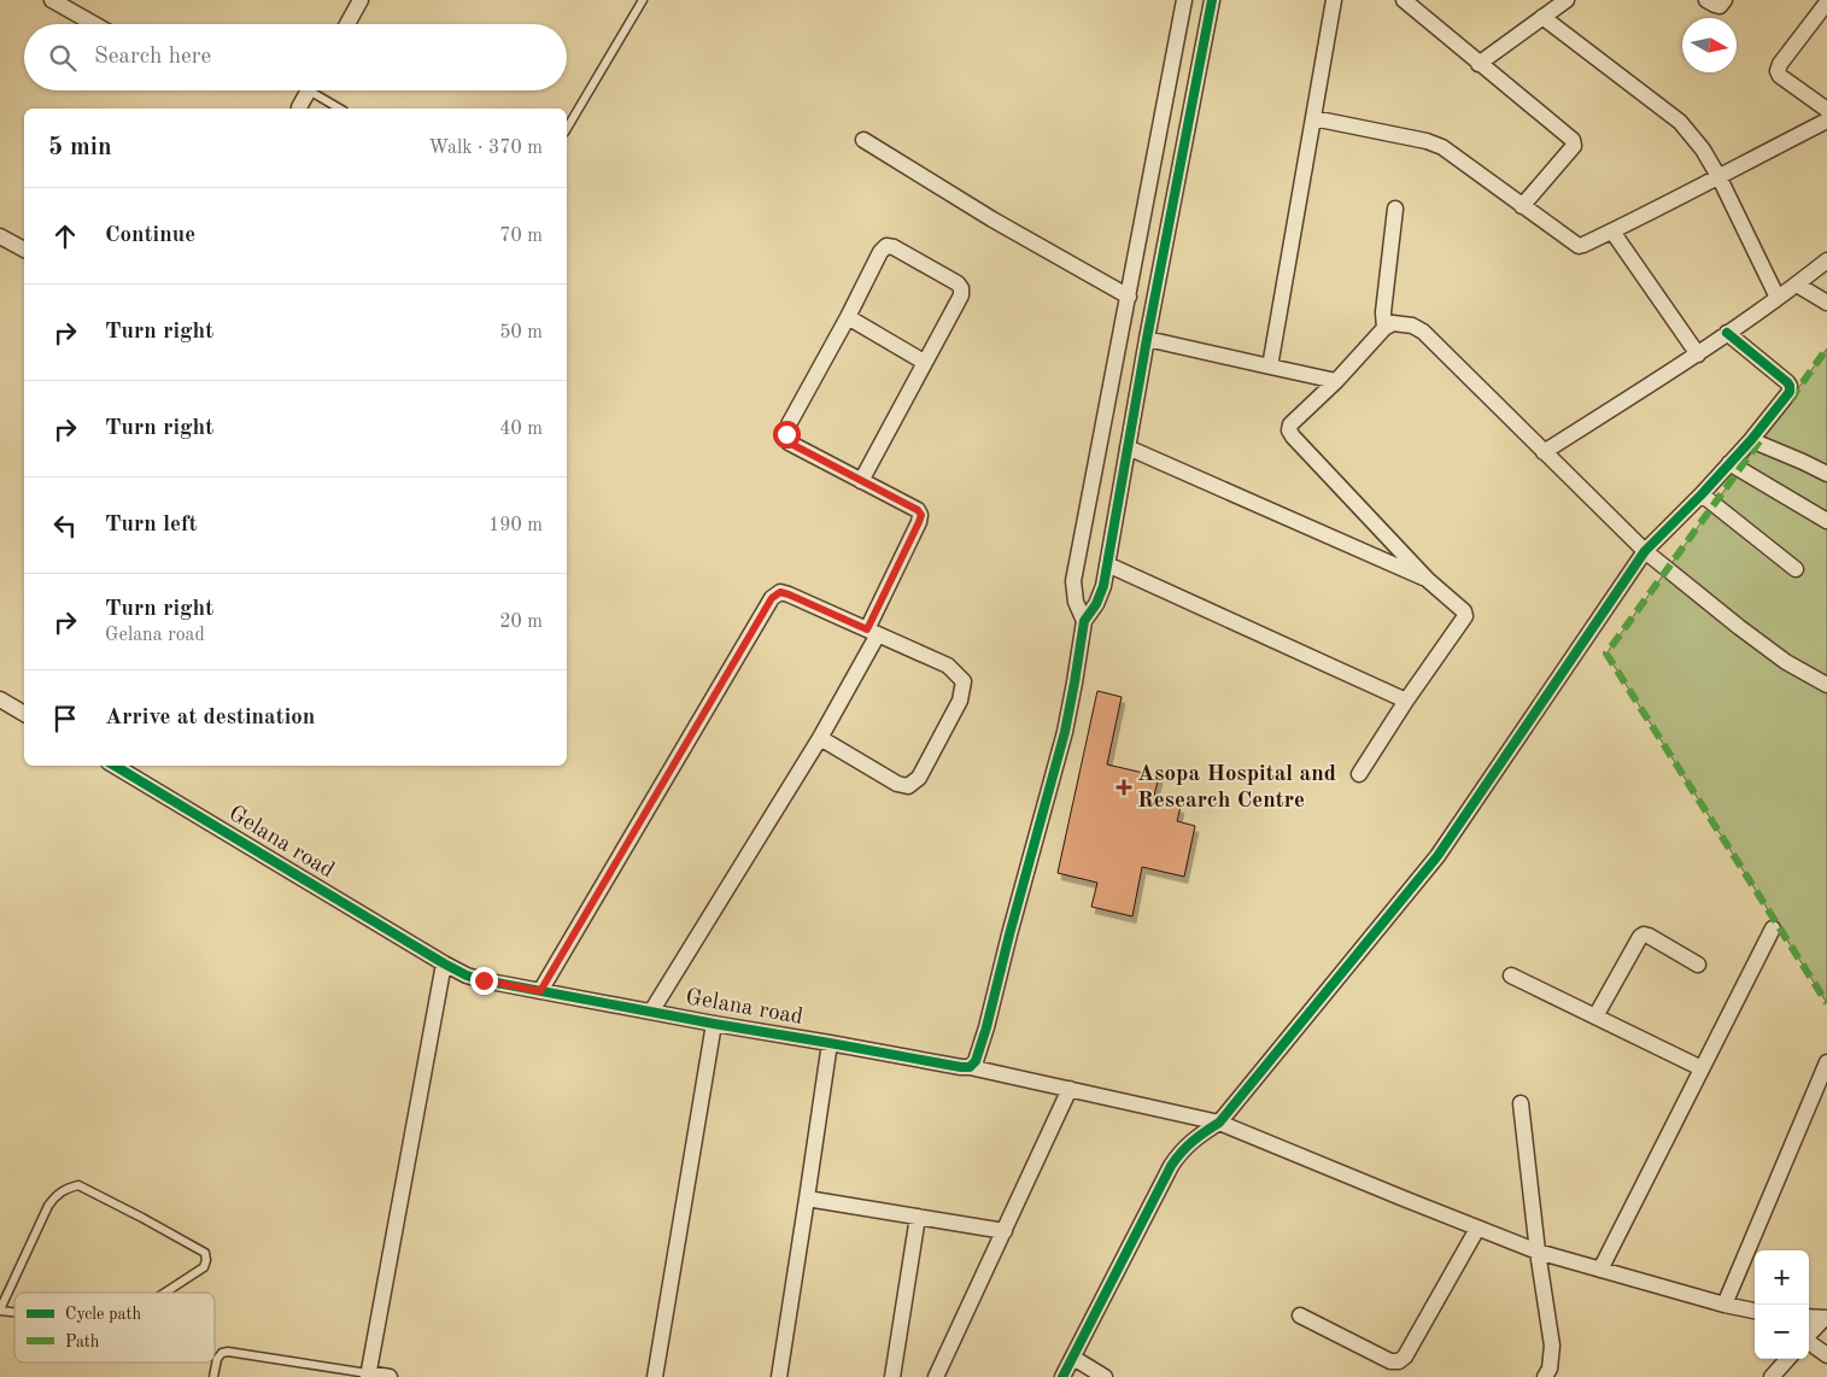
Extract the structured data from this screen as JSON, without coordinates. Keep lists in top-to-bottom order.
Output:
{
  "streets": {
    "street": ["Gelana road"]
  },
  "places": {
    "health": ["Asopa Hospital and Research Centre"]
  },
  "legend": ["Cycle path", "Path"],
  "north": "right",
  "page": {
    "search": "Search here",
    "heading": ["5 min", "Walk · 370 m"],
    "list": [
      ["Continue", "70 m"],
      ["Turn right", "50 m"],
      ["Turn right", "40 m"],
      ["Turn left", "190 m"],
      ["Turn right", "Gelana road", "20 m"],
      "Arrive at destination"
    ],
    "map_buttons": ["+", "−"]
  }
}
